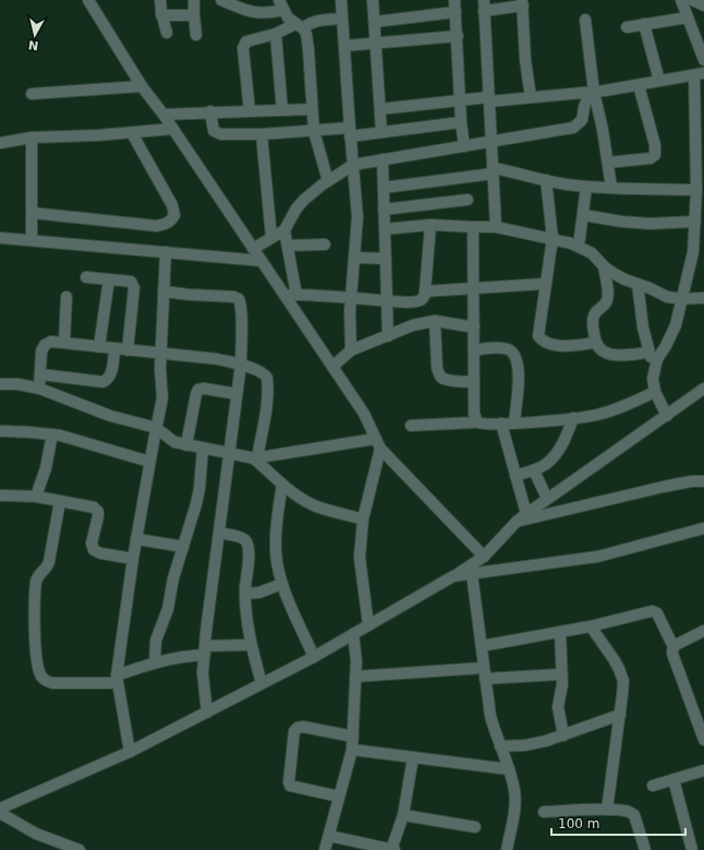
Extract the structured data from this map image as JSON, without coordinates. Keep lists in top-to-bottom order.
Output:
{
  "scale_bar": "100 m",
  "north": "bottom"
}
